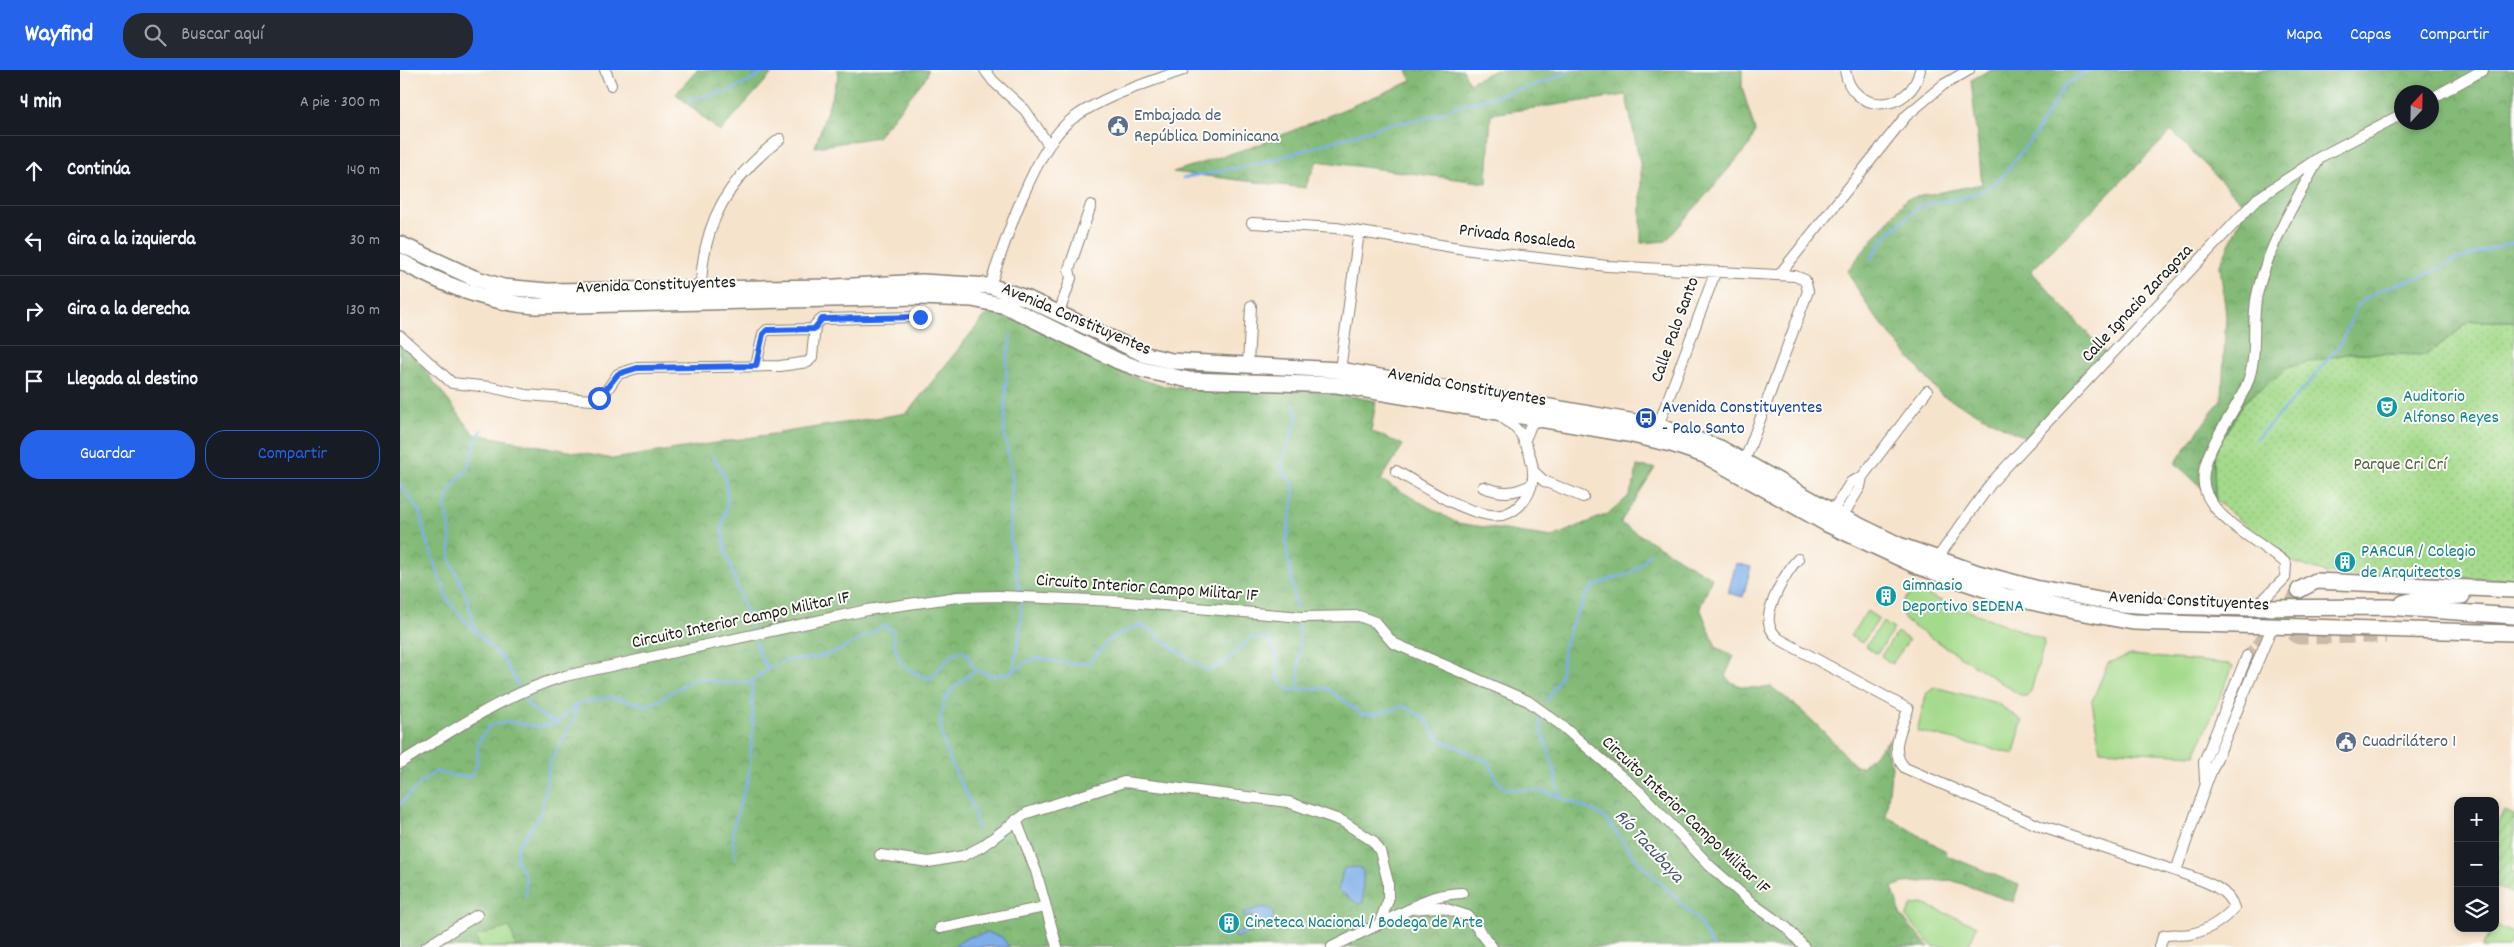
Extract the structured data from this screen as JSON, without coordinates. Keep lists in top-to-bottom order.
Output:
{
  "streets": {
    "highway": ["Avenida Constituyentes"],
    "street": [
      "Privada Rosaleda",
      "Calle Ignacio Zaragoza",
      "Calle Palo Santo",
      "Circuito Interior Campo Militar 1F"
    ]
  },
  "crossings": [
    ["Privada Rosaleda", "Avenida Constituyentes"],
    ["Privada Rosaleda", "Calle Palo Santo"],
    ["Avenida Constituyentes", "Calle Ignacio Zaragoza"],
    ["Avenida Constituyentes", "Calle Palo Santo"]
  ],
  "water": ["Río Tacubaya"],
  "parks": ["Parque Cri Crí"],
  "places": {
    "public building": ["Embajada de República Dominicana", "Cuadrilátero 1"],
    "theatre": ["Auditorio Alfonso Reyes"],
    "bus stop": ["Avenida Constituyentes - Palo Santo"],
    "building": ["PARCUR / Colegio de Arquitectos", "Gimnasio Deportivo SEDENA", "Cineteca Nacional / Bodega de Arte"]
  },
  "north": "top",
  "page": {
    "header": "Wayfind",
    "search": "Buscar aquí",
    "nav": ["Mapa", "Capas", "Compartir"],
    "heading": ["4 min", "A pie · 300 m"],
    "list": [
      ["Continúa", "140 m"],
      ["Gira a la izquierda", "30 m"],
      ["Gira a la derecha", "130 m"],
      "Llegada al destino"
    ],
    "buttons": ["Guardar", "Compartir"],
    "map_buttons": ["+", "−"]
  }
}
